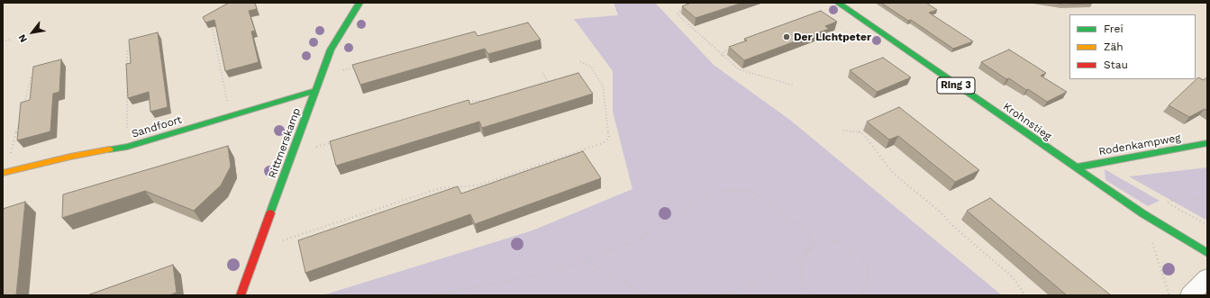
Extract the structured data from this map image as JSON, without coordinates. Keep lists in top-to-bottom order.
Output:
{
  "streets": {
    "street": [
      "Ring 3",
      "Krohnstieg",
      "Sandfoort",
      "Rittmerskamp",
      "Rodenkampweg"
    ]
  },
  "crossings": [
    ["Krohnstieg", "Rodenkampweg"],
    ["Sandfoort", "Rittmerskamp"]
  ],
  "places": ["Der Lichtpeter"],
  "legend": ["Frei", "Zäh", "Stau"],
  "north": "bottom left"
}
